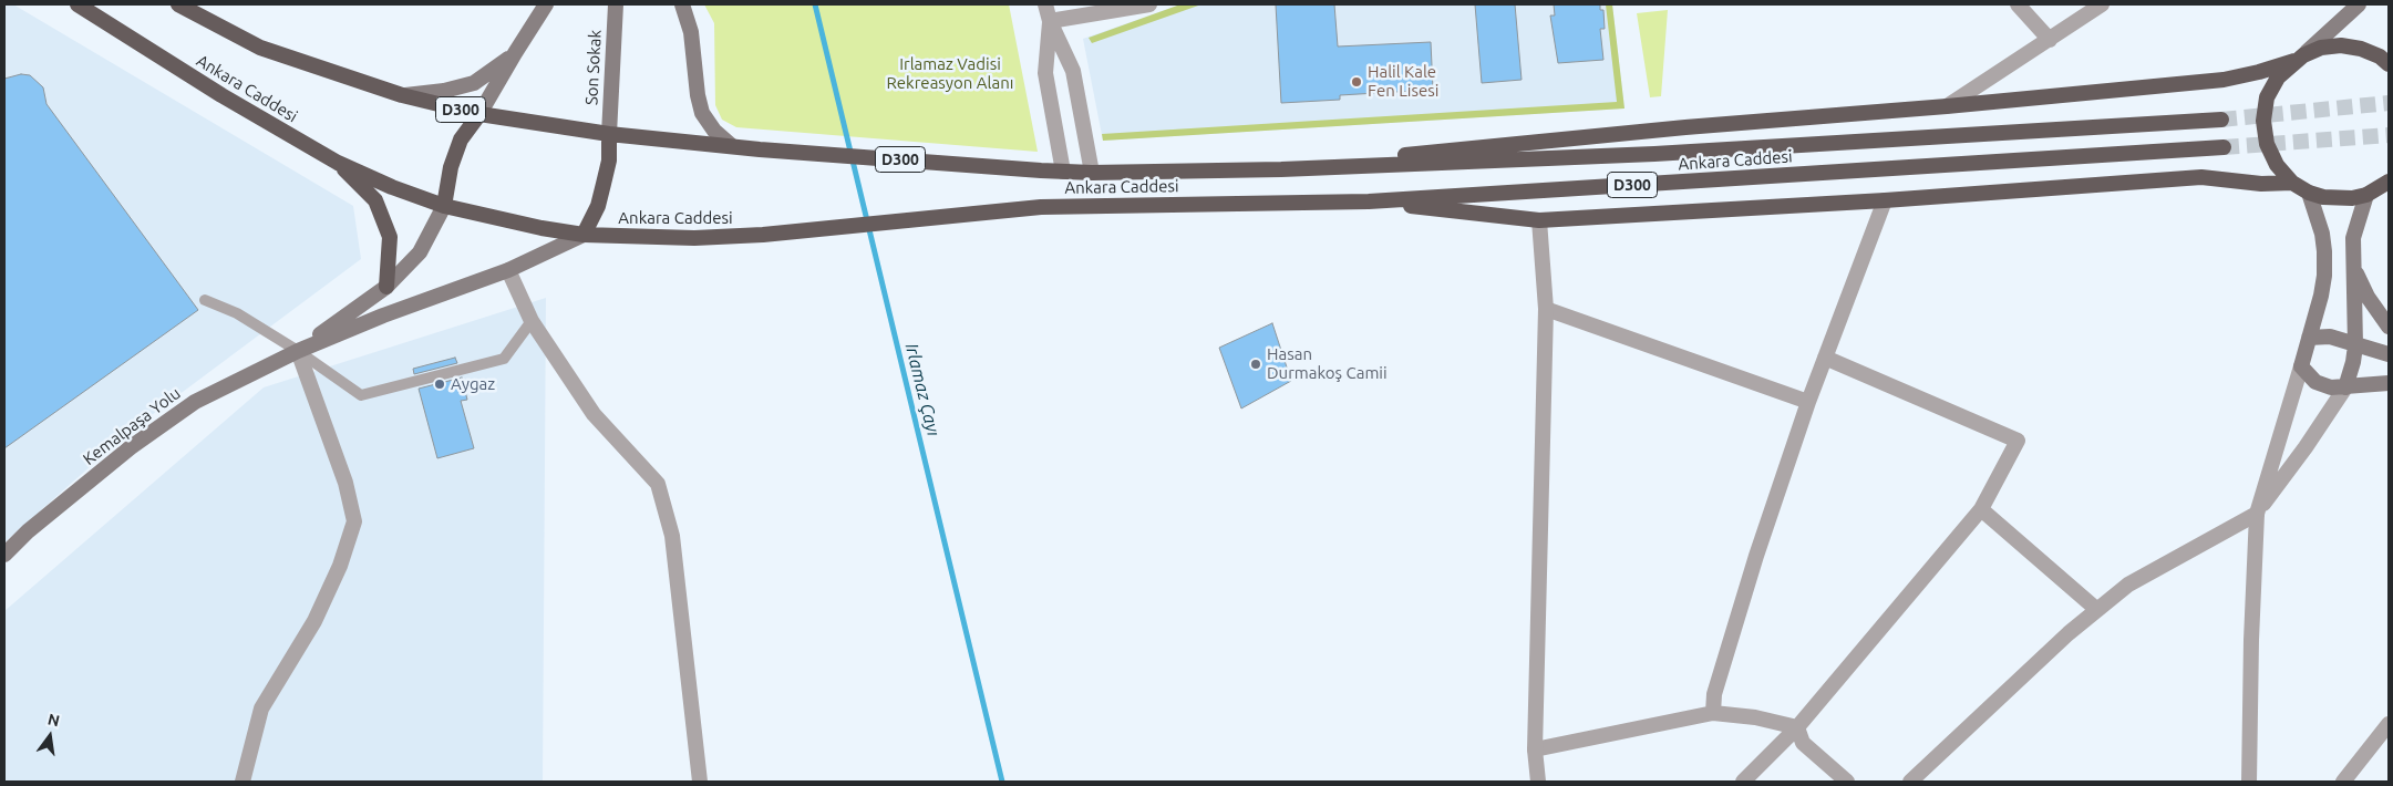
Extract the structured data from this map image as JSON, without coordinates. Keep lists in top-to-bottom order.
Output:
{
  "streets": {
    "highway": ["Ankara Caddesi", "D300"],
    "main road": ["Son Sokak", "Kemalpaşa Yolu"]
  },
  "crossings": [
    ["Son Sokak", "Ankara Caddesi"],
    ["Ankara Caddesi", "Kemalpaşa Yolu"]
  ],
  "water": ["Irlamaz Çayı"],
  "parks": ["Irlamaz Vadisi Rekreasyon Alanı"],
  "places": ["Halil Kale Fen Lisesi", "Hasan Durmakoş Camii", "Aygaz"],
  "north": "top"
}
